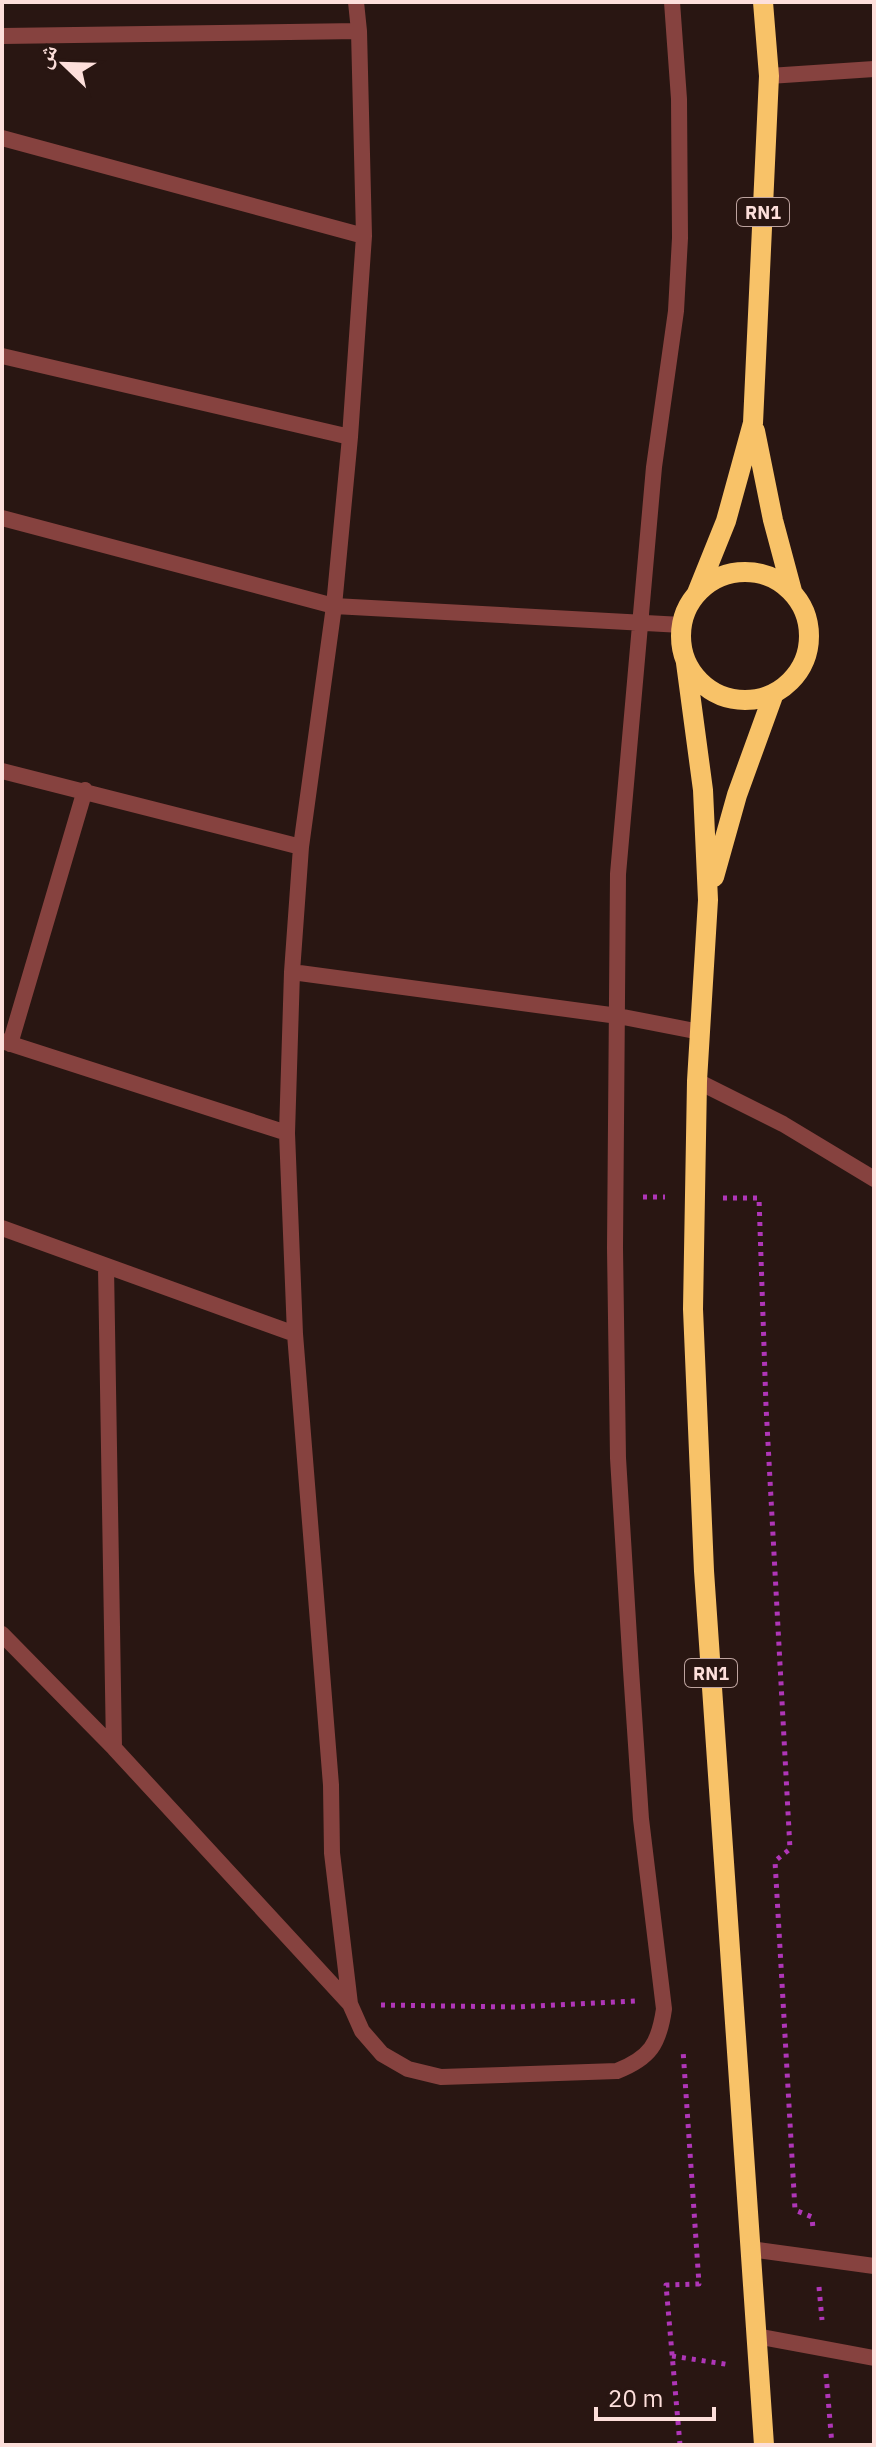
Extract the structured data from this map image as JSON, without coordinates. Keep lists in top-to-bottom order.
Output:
{
  "streets": {
    "main road": ["RN1"]
  },
  "scale_bar": "20 m",
  "north": "top left"
}
